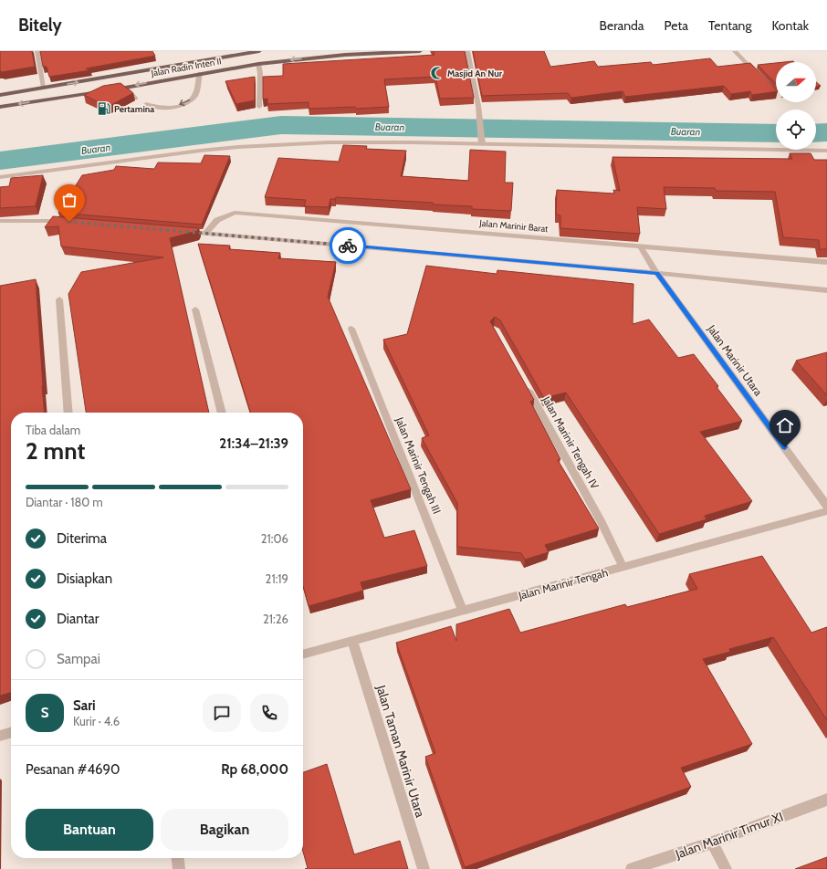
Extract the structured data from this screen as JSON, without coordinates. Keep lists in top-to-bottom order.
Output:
{
  "streets": {
    "main road": ["Jalan Radin Inten II"],
    "street": [
      "Jalan Marinir Barat",
      "Jalan Marinir Utara",
      "Jalan Marinir Tengah IV",
      "Jalan Marinir Tengah III",
      "Jalan Marinir Tengah",
      "Jalan Taman Marinir Utara",
      "Jalan Marinir Timur XI"
    ]
  },
  "crossings": [
    ["Jalan Marinir Barat", "Jalan Marinir Utara"],
    ["Jalan Marinir Tengah IV", "Jalan Marinir Tengah"],
    ["Jalan Marinir Tengah III", "Jalan Marinir Tengah"],
    ["Jalan Marinir Tengah", "Jalan Taman Marinir Utara"]
  ],
  "water": ["Buaran"],
  "places": {
    "mosque": ["Masjid An Nur"],
    "fuel station": ["Pertamina"]
  },
  "north": "right",
  "page": {
    "header": "Bitely",
    "nav": [
      "Beranda",
      "Peta",
      "Tentang",
      "Kontak"
    ],
    "heading": ["2 mnt", "Tiba dalam", "21:34–21:39"],
    "panel": [
      "Sari",
      "Kurir · 4.6",
      "Pesanan #4690",
      "Rp 68,000"
    ],
    "bar": "Diantar · 180 m",
    "list": [
      ["Diterima", "21:06"],
      ["Disiapkan", "21:19"],
      ["Diantar", "21:26"],
      "Sampai"
    ],
    "round": "S",
    "buttons": ["Bantuan", "Bagikan"]
  }
}
